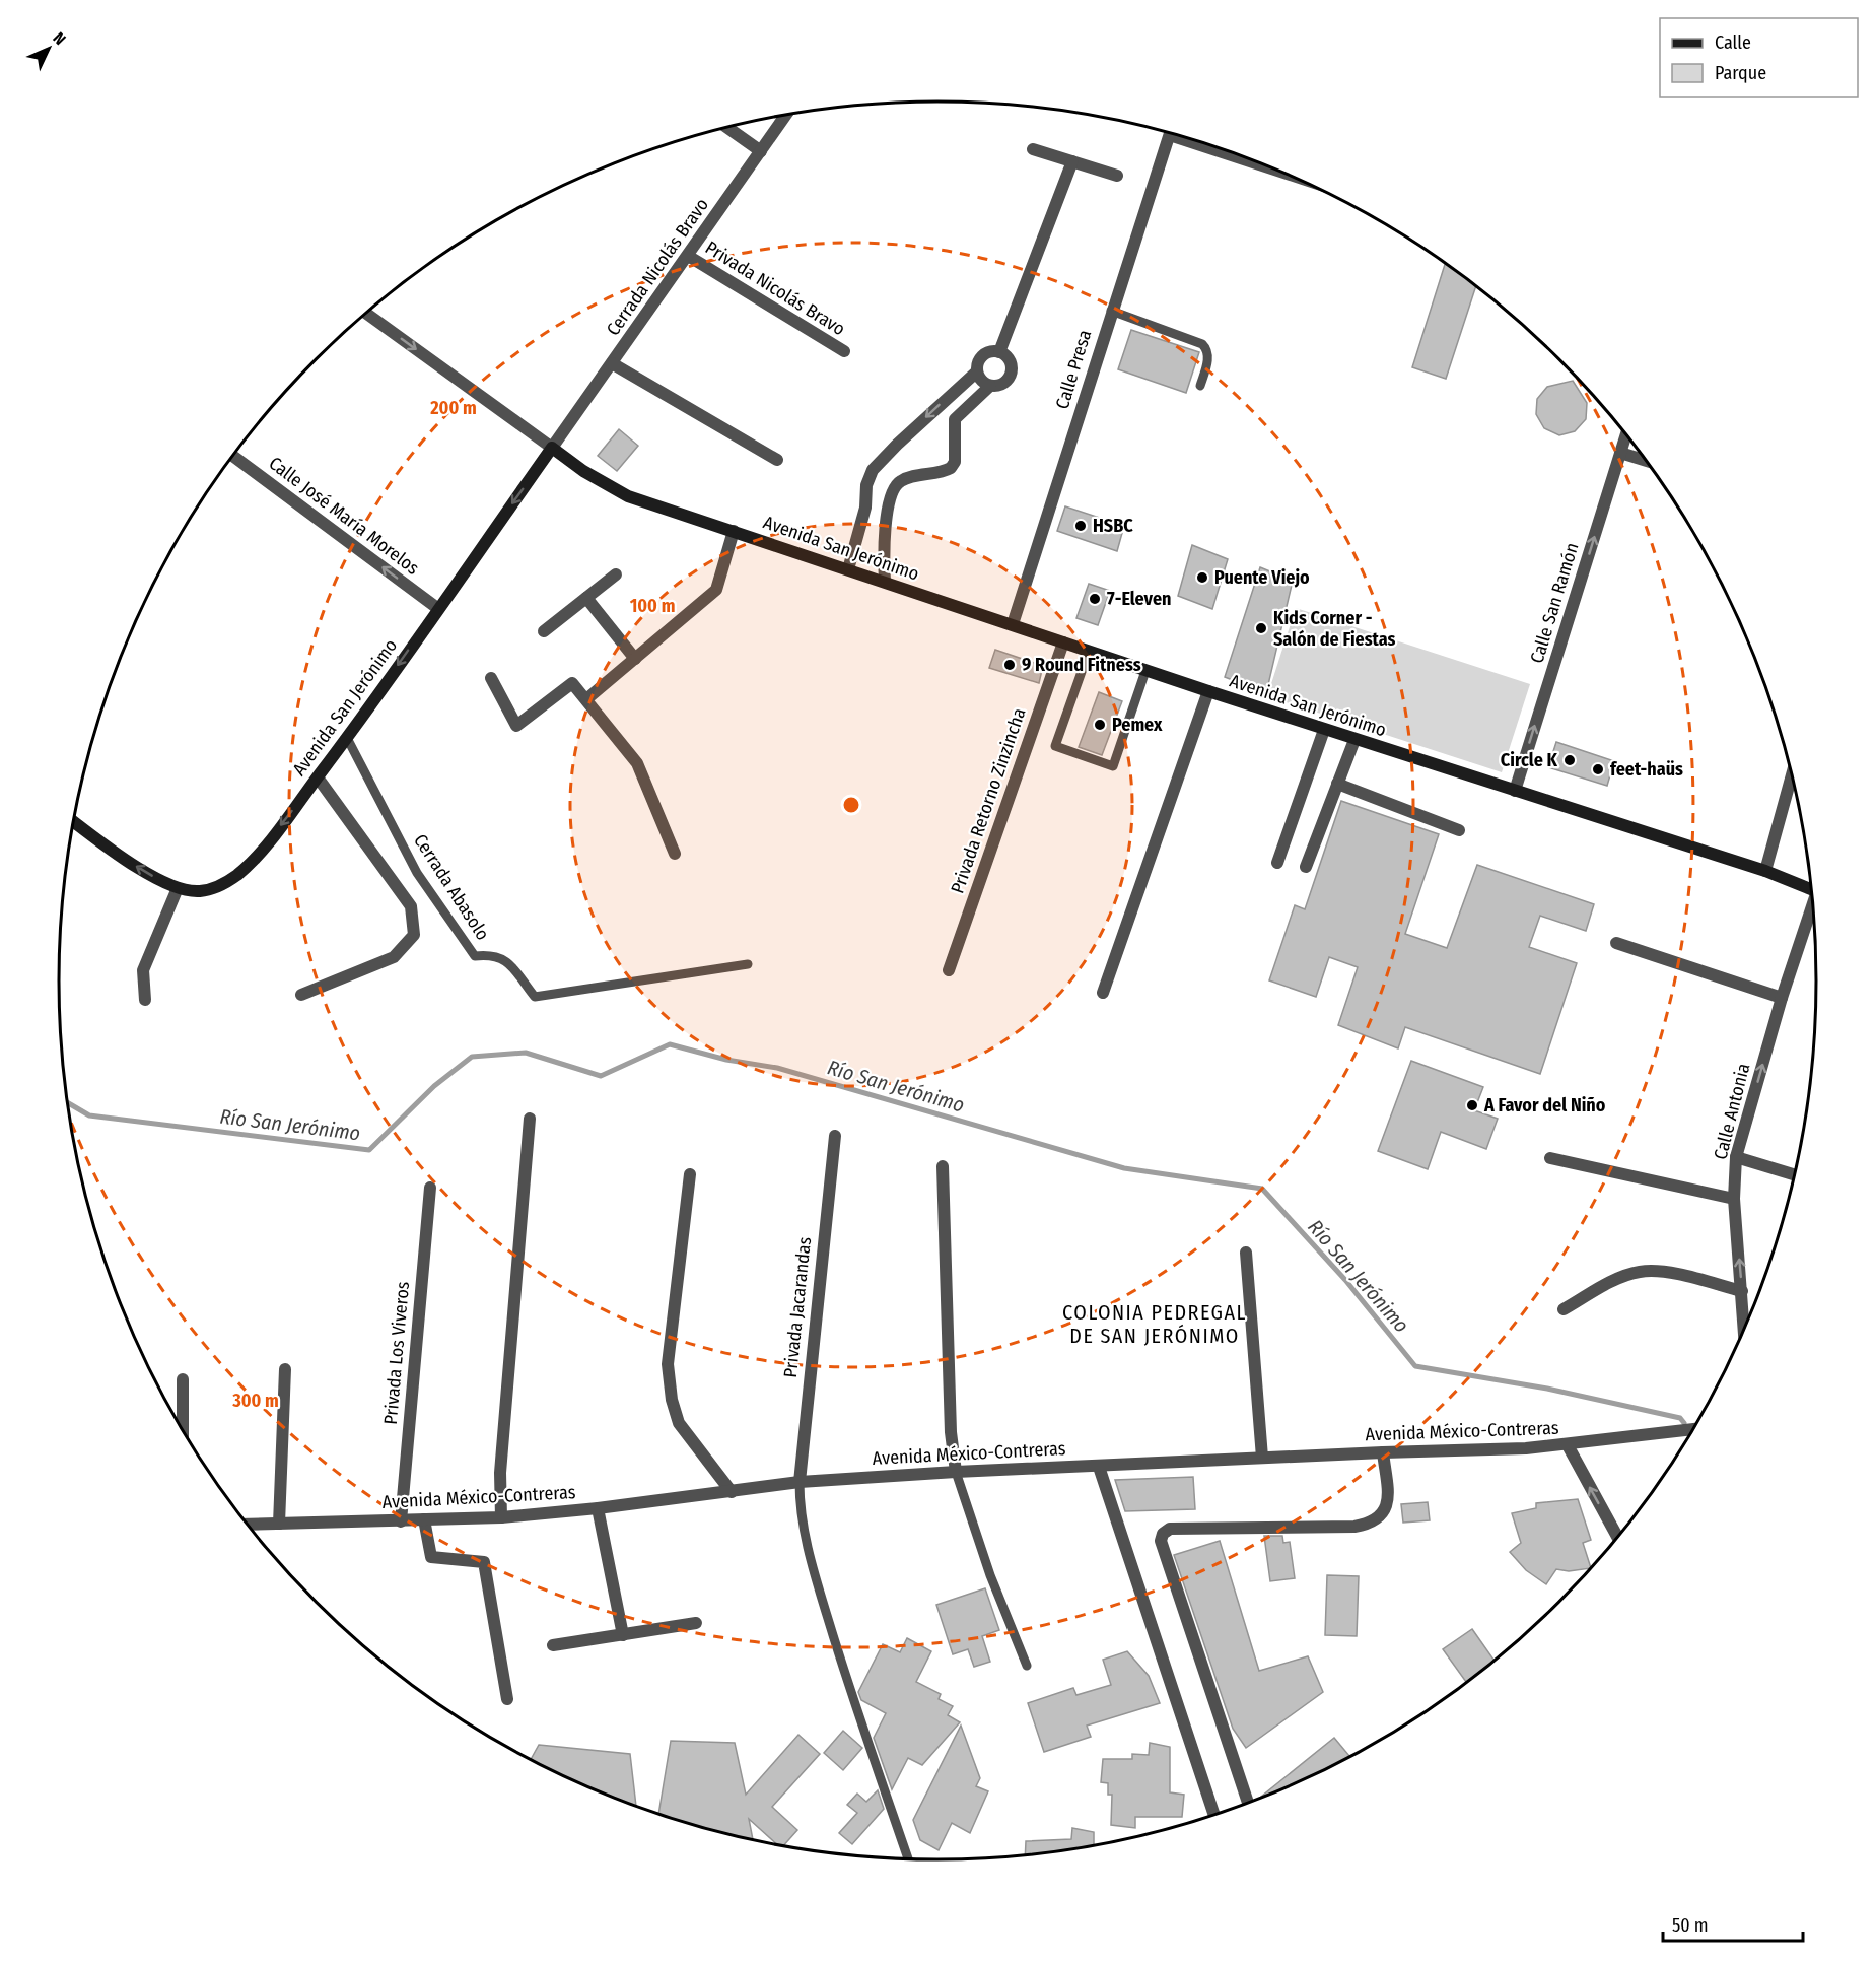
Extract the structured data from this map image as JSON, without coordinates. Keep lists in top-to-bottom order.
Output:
{
  "streets": {
    "main road": ["Avenida San Jerónimo"],
    "street": [
      "Cerrada Nicolás Bravo",
      "Privada Nicolás Bravo",
      "Calle Presa",
      "Calle José María Morelos",
      "Calle San Ramón",
      "Privada Retorno Zinzincha",
      "Calle Antonia",
      "Privada Jacarandas",
      "Privada Los Viveros",
      "Avenida México-Contreras"
    ],
    "lane": ["Cerrada Abasolo"]
  },
  "crossings": [
    ["Cerrada Nicolás Bravo", "Privada Nicolás Bravo"],
    ["Cerrada Nicolás Bravo", "Avenida San Jerónimo"],
    ["Calle Presa", "Avenida San Jerónimo"],
    ["Calle José María Morelos", "Avenida San Jerónimo"],
    ["Avenida San Jerónimo", "Calle San Ramón"],
    ["Avenida San Jerónimo", "Privada Retorno Zinzincha"],
    ["Avenida San Jerónimo", "Cerrada Abasolo"],
    ["Privada Jacarandas", "Avenida México-Contreras"],
    ["Privada Los Viveros", "Avenida México-Contreras"]
  ],
  "one_way": ["Calle José María Morelos", "Calle San Ramón", "Calle Antonia"],
  "districts": ["COLONIA PEDREGAL DE SAN JERÓNIMO"],
  "water": ["Río San Jerónimo"],
  "places": [
    "HSBC",
    "Puente Viejo",
    "7-Eleven",
    "Kids Corner - Salón de Fiestas",
    "9 Round Fitness",
    "Pemex",
    "Circle K",
    "feet-haüs",
    "A Favor del Niño"
  ],
  "legend": ["Calle", "Parque"],
  "scale_bar": "50 m",
  "north": "top right",
  "rings": ["200 m", "100 m", "300 m"]
}
